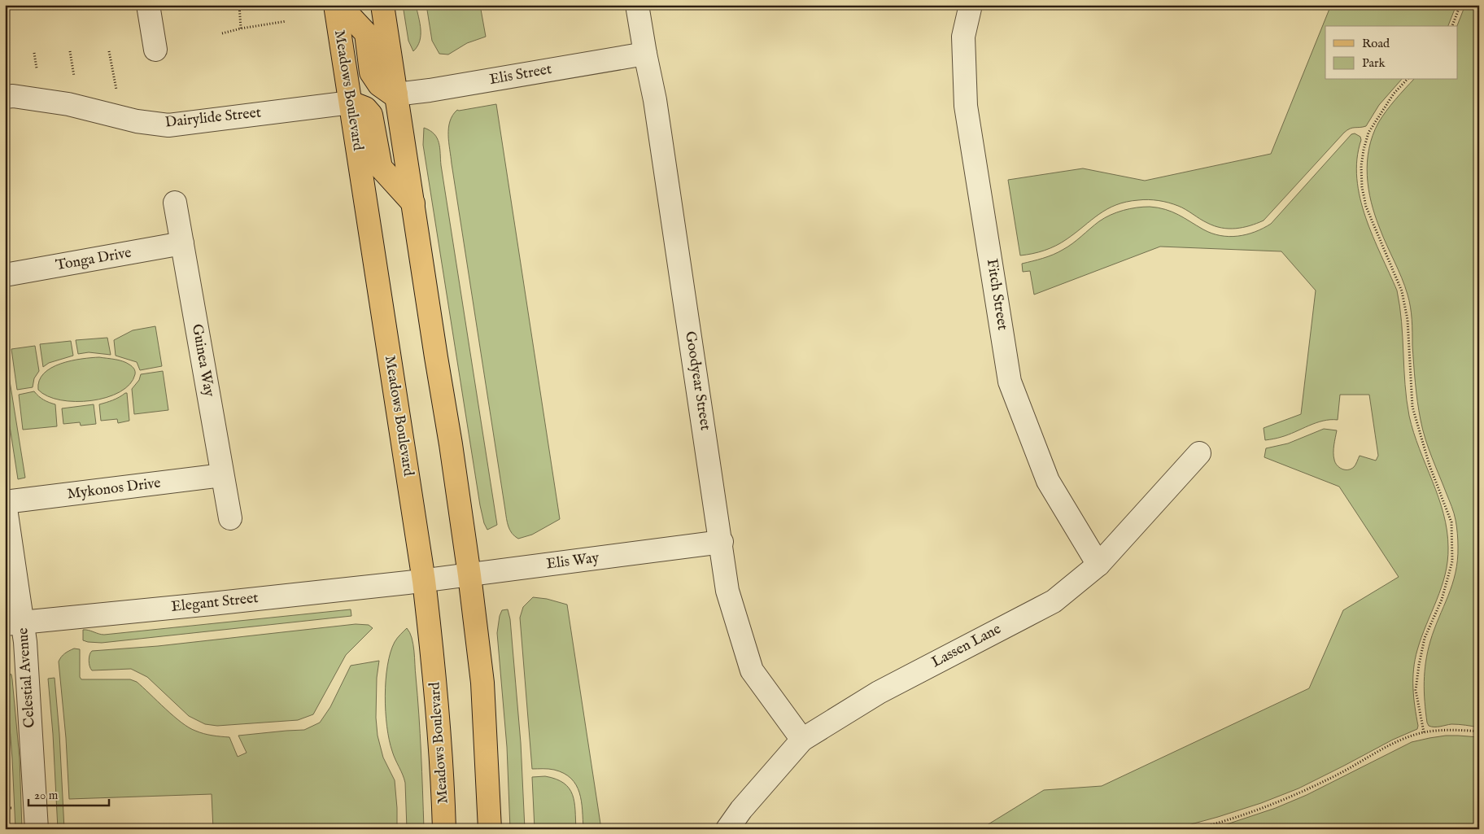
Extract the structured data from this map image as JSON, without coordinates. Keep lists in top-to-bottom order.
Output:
{
  "streets": {
    "main road": ["Meadows Boulevard"],
    "street": [
      "Elis Street",
      "Dairylide Street",
      "Tonga Drive",
      "Fitch Street",
      "Guinea Way",
      "Goodyear Street",
      "Mykonos Drive",
      "Elis Way",
      "Elegant Street",
      "Lassen Lane",
      "Celestial Avenue"
    ]
  },
  "crossings": [
    ["Elis Street", "Goodyear Street"],
    ["Meadows Boulevard", "Dairylide Street"],
    ["Meadows Boulevard", "Elis Way"],
    ["Meadows Boulevard", "Elegant Street"],
    ["Tonga Drive", "Guinea Way"],
    ["Fitch Street", "Lassen Lane"],
    ["Guinea Way", "Mykonos Drive"],
    ["Goodyear Street", "Elis Way"],
    ["Goodyear Street", "Lassen Lane"],
    ["Mykonos Drive", "Celestial Avenue"],
    ["Elis Way", "Elegant Street"],
    ["Elegant Street", "Celestial Avenue"]
  ],
  "legend": ["Road", "Park"],
  "scale_bar": "20 m"
}
